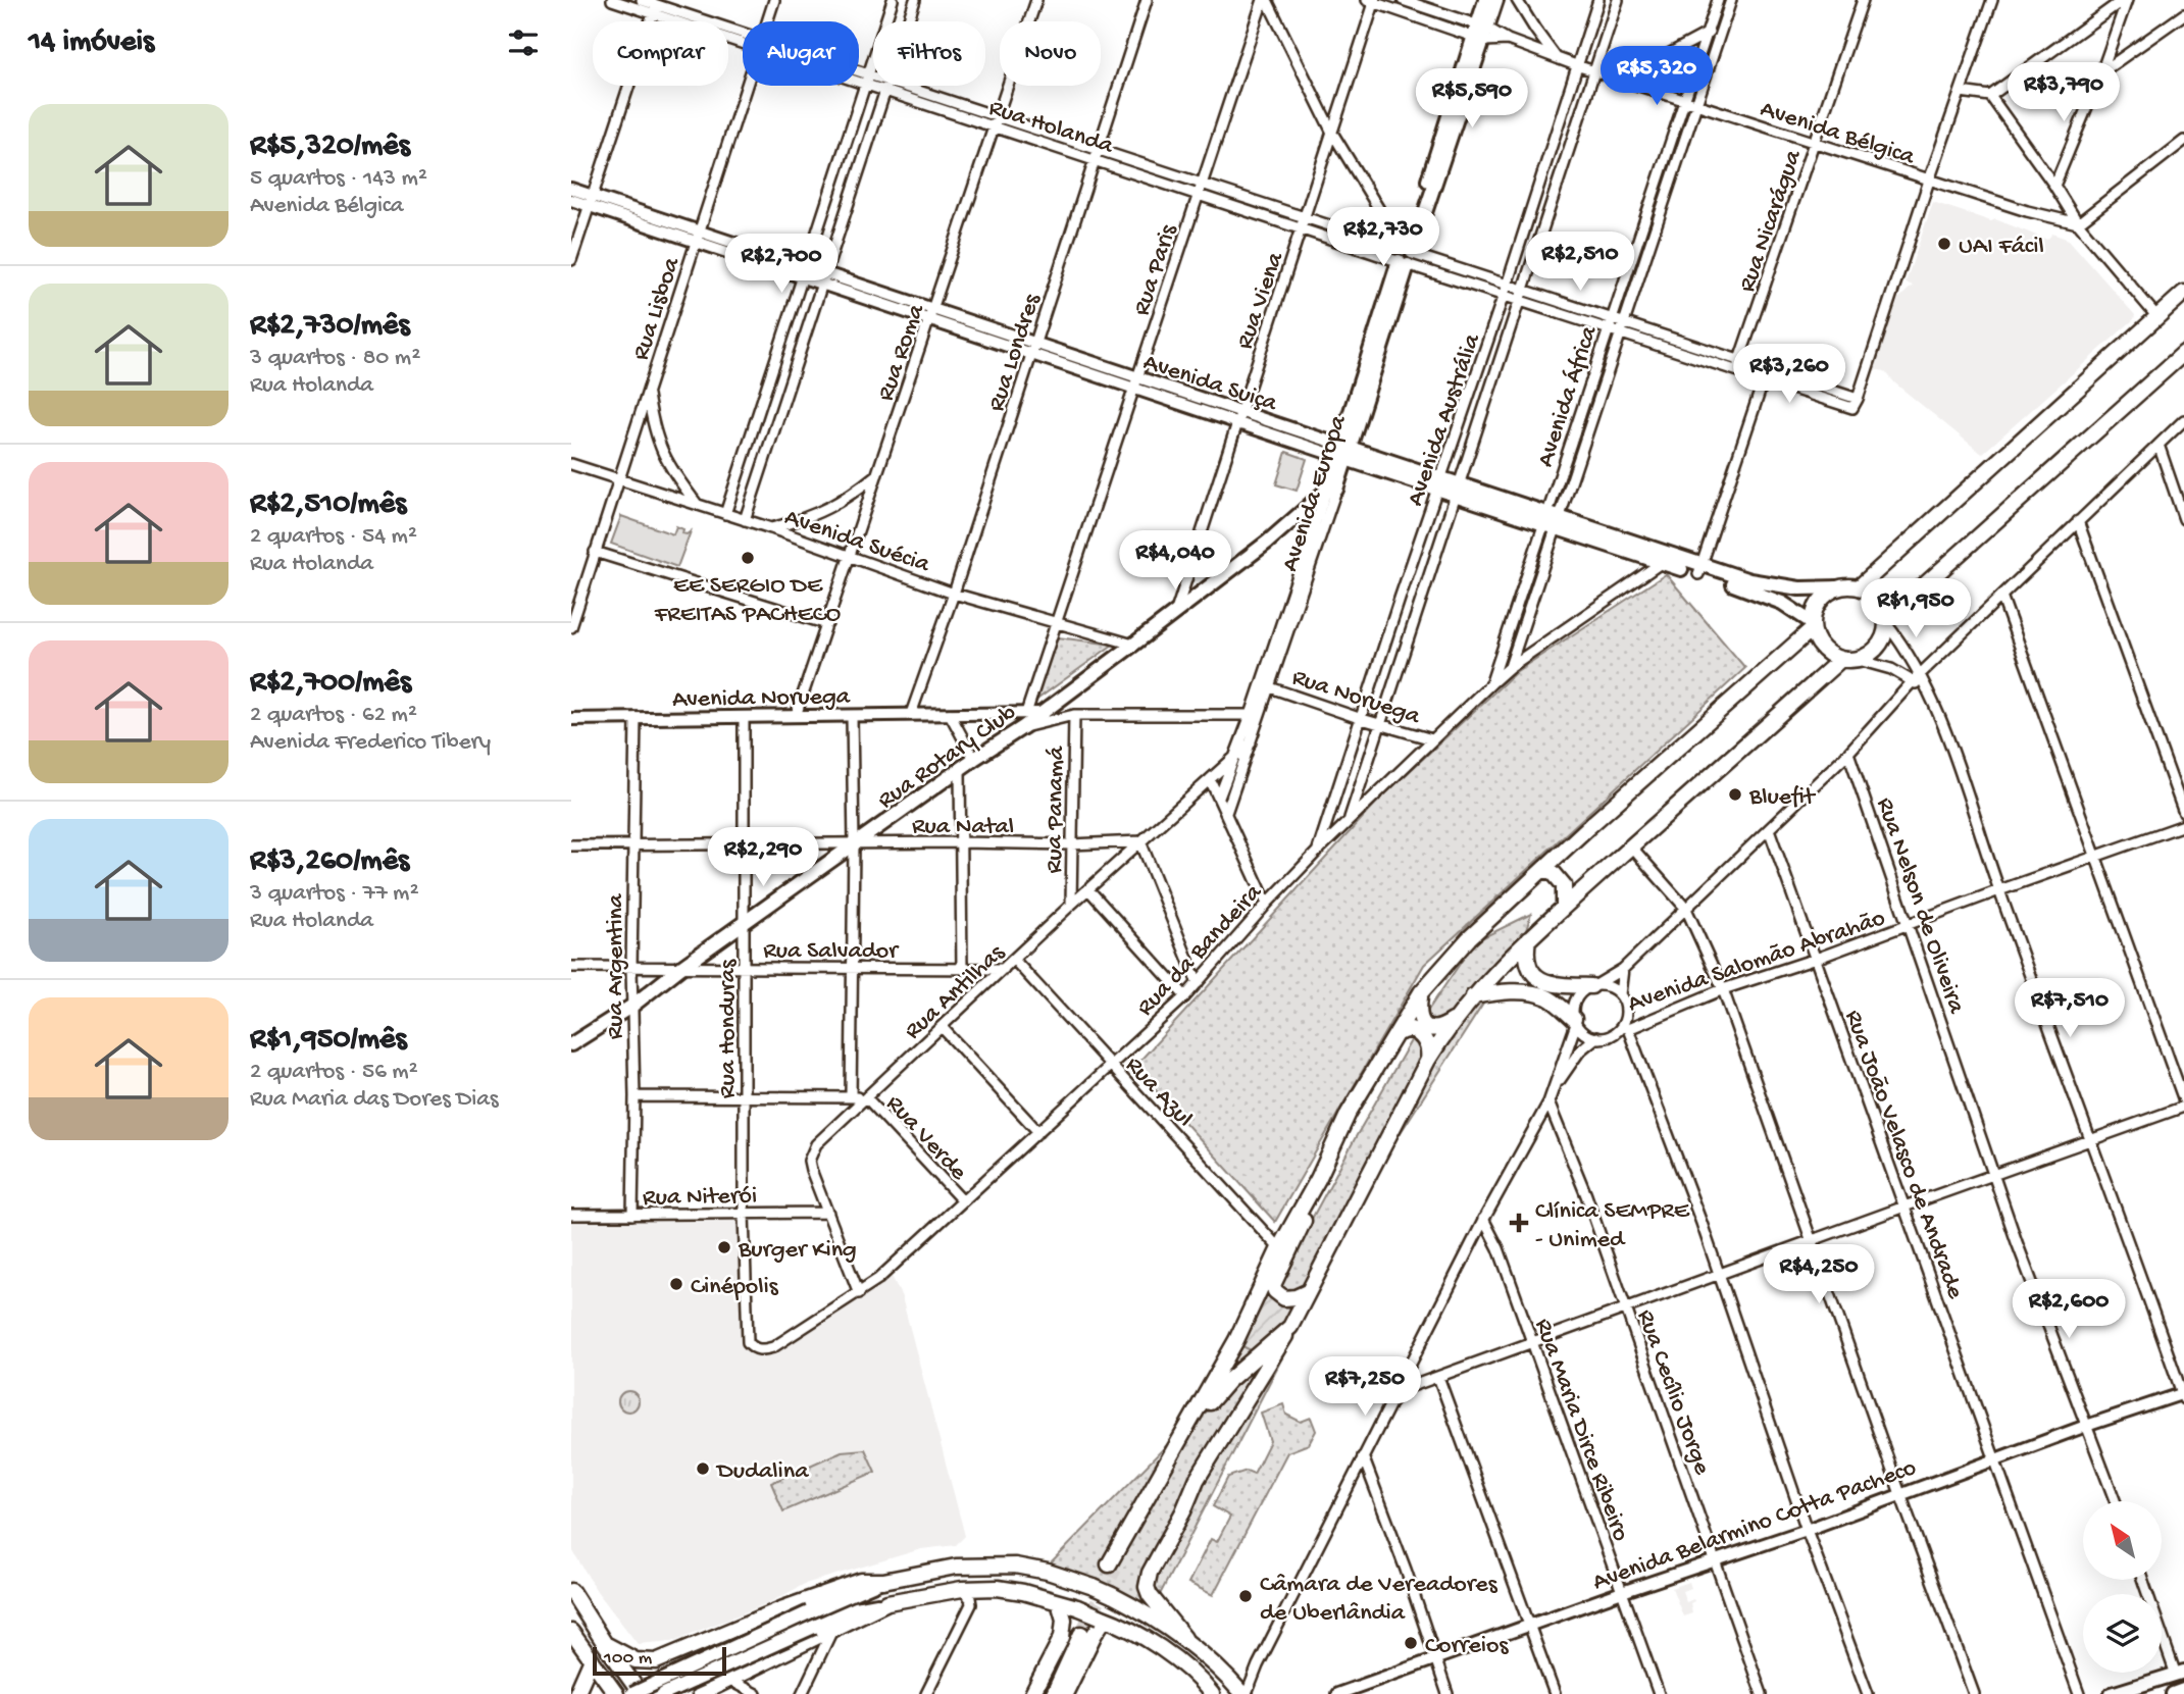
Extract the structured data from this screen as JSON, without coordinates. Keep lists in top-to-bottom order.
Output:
{
  "streets": {
    "main road": ["Avenida Suiça", "Avenida Europa", "Rua Rotary Club"],
    "street": [
      "Rua Holanda",
      "Avenida Bélgica",
      "Rua Nicarágua",
      "Rua Paris",
      "Rua Viena",
      "Rua Lisboa",
      "Rua Roma",
      "Rua Londres",
      "Avenida África",
      "Avenida Austrália",
      "Avenida Suécia",
      "Rua Noruega",
      "Avenida Noruega",
      "Rua Panamá",
      "Rua Natal",
      "Rua Nelson de Oliveira",
      "Rua Salvador",
      "Rua da Bandeira",
      "Avenida Salomão Abrahão",
      "Rua Argentina",
      "Rua Antilhas",
      "Rua Honduras",
      "Rua Azul",
      "Rua Verde",
      "Rua João Velasco de Andrade",
      "Rua Niterói",
      "Rua Cecílio Jorge",
      "Rua Maria Dirce Ribeiro",
      "Avenida Belarmino Cotta Pacheco"
    ]
  },
  "crossings": [
    ["Rua Holanda", "Rua Nicarágua"],
    ["Rua Holanda", "Rua Paris"],
    ["Rua Holanda", "Rua Viena"],
    ["Rua Holanda", "Rua Roma"],
    ["Rua Holanda", "Rua Londres"],
    ["Rua Holanda", "Avenida África"],
    ["Rua Holanda", "Avenida Austrália"],
    ["Rua Holanda", "Avenida Europa"],
    ["Avenida Bélgica", "Rua Nicarágua"],
    ["Avenida Bélgica", "Rua Viena"],
    ["Avenida Bélgica", "Avenida África"],
    ["Avenida Bélgica", "Avenida Austrália"],
    ["Avenida Bélgica", "Avenida Europa"],
    ["Rua Paris", "Avenida Suiça"],
    ["Rua Paris", "Avenida Suécia"],
    ["Rua Paris", "Avenida Noruega"],
    ["Rua Viena", "Avenida Suiça"],
    ["Rua Viena", "Rua Rotary Club"],
    ["Rua Lisboa", "Avenida Suiça"],
    ["Rua Lisboa", "Avenida Suécia"],
    ["Rua Roma", "Avenida Suiça"],
    ["Rua Roma", "Avenida Suécia"],
    ["Rua Roma", "Avenida Noruega"],
    ["Rua Londres", "Avenida Suiça"],
    ["Rua Londres", "Avenida Suécia"],
    ["Rua Londres", "Avenida Noruega"],
    ["Avenida Suiça", "Avenida África"],
    ["Avenida Suiça", "Avenida Austrália"],
    ["Avenida Suiça", "Avenida Europa"],
    ["Avenida Suiça", "Rua da Bandeira"],
    ["Avenida África", "Rua da Bandeira"],
    ["Avenida Austrália", "Rua Noruega"],
    ["Avenida Austrália", "Rua da Bandeira"],
    ["Avenida Europa", "Rua Noruega"],
    ["Avenida Europa", "Rua Rotary Club"],
    ["Avenida Europa", "Rua Antilhas"],
    ["Avenida Suécia", "Rua Rotary Club"],
    ["Rua Noruega", "Rua da Bandeira"],
    ["Avenida Noruega", "Rua Rotary Club"],
    ["Avenida Noruega", "Rua Argentina"],
    ["Avenida Noruega", "Rua Honduras"],
    ["Rua Rotary Club", "Rua Natal"],
    ["Rua Rotary Club", "Rua Salvador"],
    ["Rua Rotary Club", "Rua Argentina"],
    ["Rua Rotary Club", "Rua Honduras"],
    ["Rua Panamá", "Rua Natal"],
    ["Rua Panamá", "Rua Antilhas"],
    ["Rua Natal", "Rua Argentina"],
    ["Rua Natal", "Rua Antilhas"],
    ["Rua Natal", "Rua Honduras"],
    ["Rua Nelson de Oliveira", "Avenida Salomão Abrahão"],
    ["Rua Nelson de Oliveira", "Avenida Belarmino Cotta Pacheco"],
    ["Rua Salvador", "Rua Argentina"],
    ["Rua Salvador", "Rua Antilhas"],
    ["Rua Salvador", "Rua Honduras"],
    ["Rua da Bandeira", "Rua Antilhas"],
    ["Rua da Bandeira", "Rua Honduras"],
    ["Rua da Bandeira", "Rua Azul"],
    ["Rua da Bandeira", "Rua Verde"],
    ["Avenida Salomão Abrahão", "Rua João Velasco de Andrade"],
    ["Rua Argentina", "Rua Niterói"],
    ["Rua Antilhas", "Rua Azul"],
    ["Rua Antilhas", "Rua Verde"],
    ["Rua Antilhas", "Rua Niterói"],
    ["Rua Honduras", "Rua Niterói"],
    ["Rua João Velasco de Andrade", "Avenida Belarmino Cotta Pacheco"],
    ["Rua Cecílio Jorge", "Avenida Belarmino Cotta Pacheco"],
    ["Rua Maria Dirce Ribeiro", "Avenida Belarmino Cotta Pacheco"]
  ],
  "places": {
    "other": [
      "UAI Fácil",
      "EE SERGIO DE FREITAS PACHECO",
      "Bluefit",
      "Burger King",
      "Cinépolis",
      "Dudalina",
      "Câmara de Vereadores de Uberlândia",
      "Correios"
    ],
    "health": ["Clínica SEMPRE - Unimed"]
  },
  "scale_bar": "100 m",
  "north": "top left",
  "page": {
    "heading": "14 imóveis",
    "chip": [
      "Comprar",
      "Alugar",
      "Filtros",
      "Novo"
    ],
    "price": [
      "R$5,320",
      "R$3,790",
      "R$5,590",
      "R$2,730",
      "R$2,510",
      "R$2,700",
      "R$3,260",
      "R$4,040",
      "R$1,950",
      "R$2,290",
      "R$7,510",
      "R$4,250",
      "R$2,600",
      "R$7,250"
    ],
    "list": [
      {
        "name": "R$5,320/mês",
        "note": "5 quartos · 143 m² · Avenida Bélgica"
      },
      {
        "name": "R$2,730/mês",
        "note": "3 quartos · 80 m² · Rua Holanda"
      },
      {
        "name": "R$2,510/mês",
        "note": "2 quartos · 54 m² · Rua Holanda"
      },
      {
        "name": "R$2,700/mês",
        "note": "2 quartos · 62 m² · Avenida Frederico Tibery"
      },
      {
        "name": "R$3,260/mês",
        "note": "3 quartos · 77 m² · Rua Holanda"
      },
      {
        "name": "R$1,950/mês",
        "note": "2 quartos · 56 m² · Rua Maria das Dores Dias"
      }
    ],
    "scale": "100 m"
  }
}
